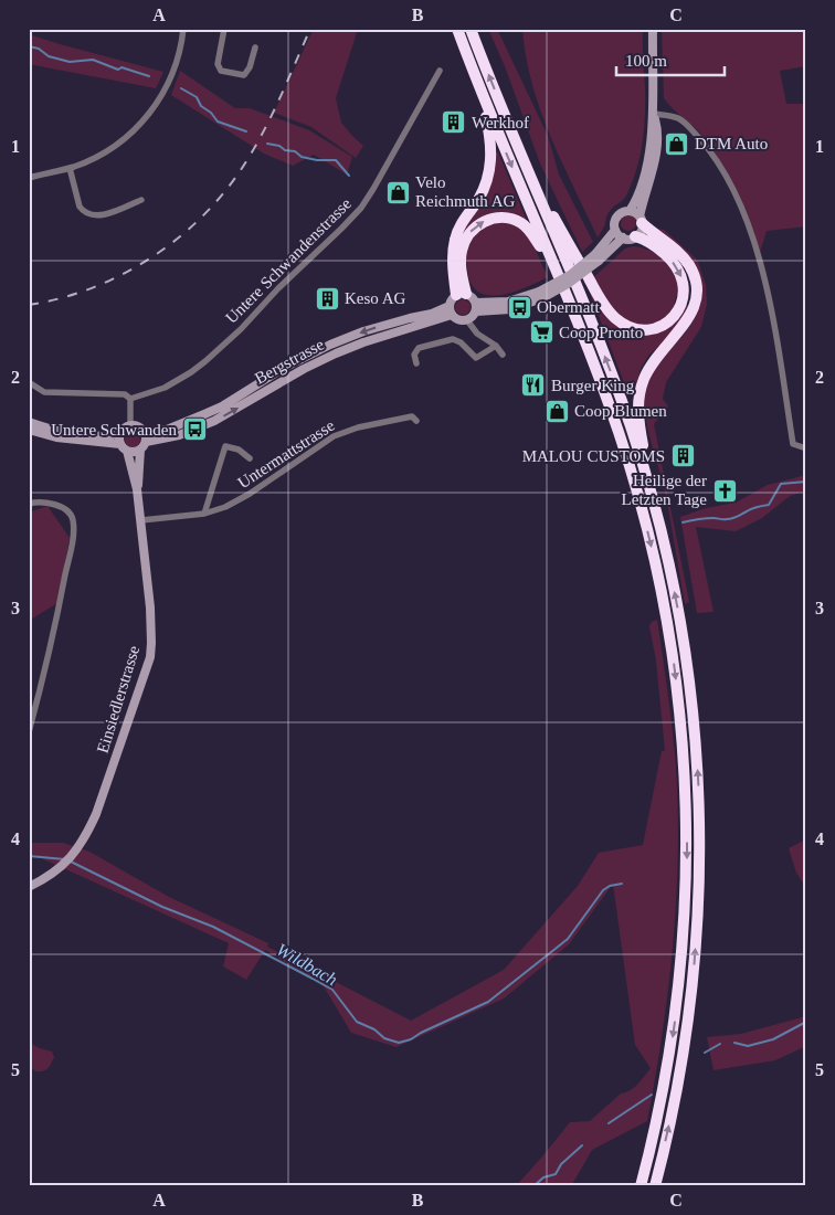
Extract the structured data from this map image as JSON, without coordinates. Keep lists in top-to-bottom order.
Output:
{
  "streets": {
    "main road": ["Bergstrasse", "Einsiedlerstrasse"],
    "street": ["Untere Schwandenstrasse", "Untermattstrasse"]
  },
  "crossings": [
    ["Bergstrasse", "Einsiedlerstrasse"],
    ["Untermattstrasse", "Einsiedlerstrasse"]
  ],
  "water": ["Wildbach"],
  "places": {
    "building": ["Werkhof", "Keso AG", "MALOU CUSTOMS"],
    "shop": ["DTM Auto", "Velo Reichmuth AG", "Coop Blumen"],
    "bus stop": ["Obermatt", "Untere Schwanden"],
    "supermarket": ["Coop Pronto"],
    "restaurant": ["Burger King"],
    "church": ["Heilige der Letzten Tage"]
  },
  "scale_bar": "100 m",
  "grid": {
    "columns": ["A", "B", "C"],
    "rows": [
      "1",
      "2",
      "3",
      "4",
      "5"
    ]
  }
}
